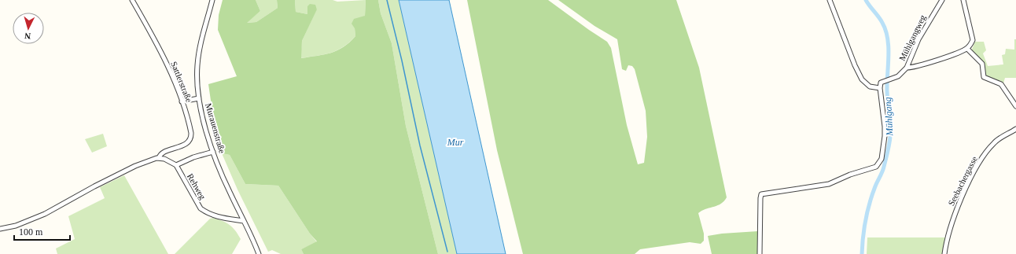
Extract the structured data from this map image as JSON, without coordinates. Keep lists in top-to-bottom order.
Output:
{
  "streets": {
    "street": [
      "Mühlgangweg",
      "Sattlerstraße",
      "Murauenstraße",
      "Seebachergasse",
      "Rehweg"
    ]
  },
  "crossings": [
    ["Murauenstraße", "Rehweg"]
  ],
  "water": ["Mühlgang", "Mur"],
  "scale_bar": "100 m",
  "north": "bottom"
}
